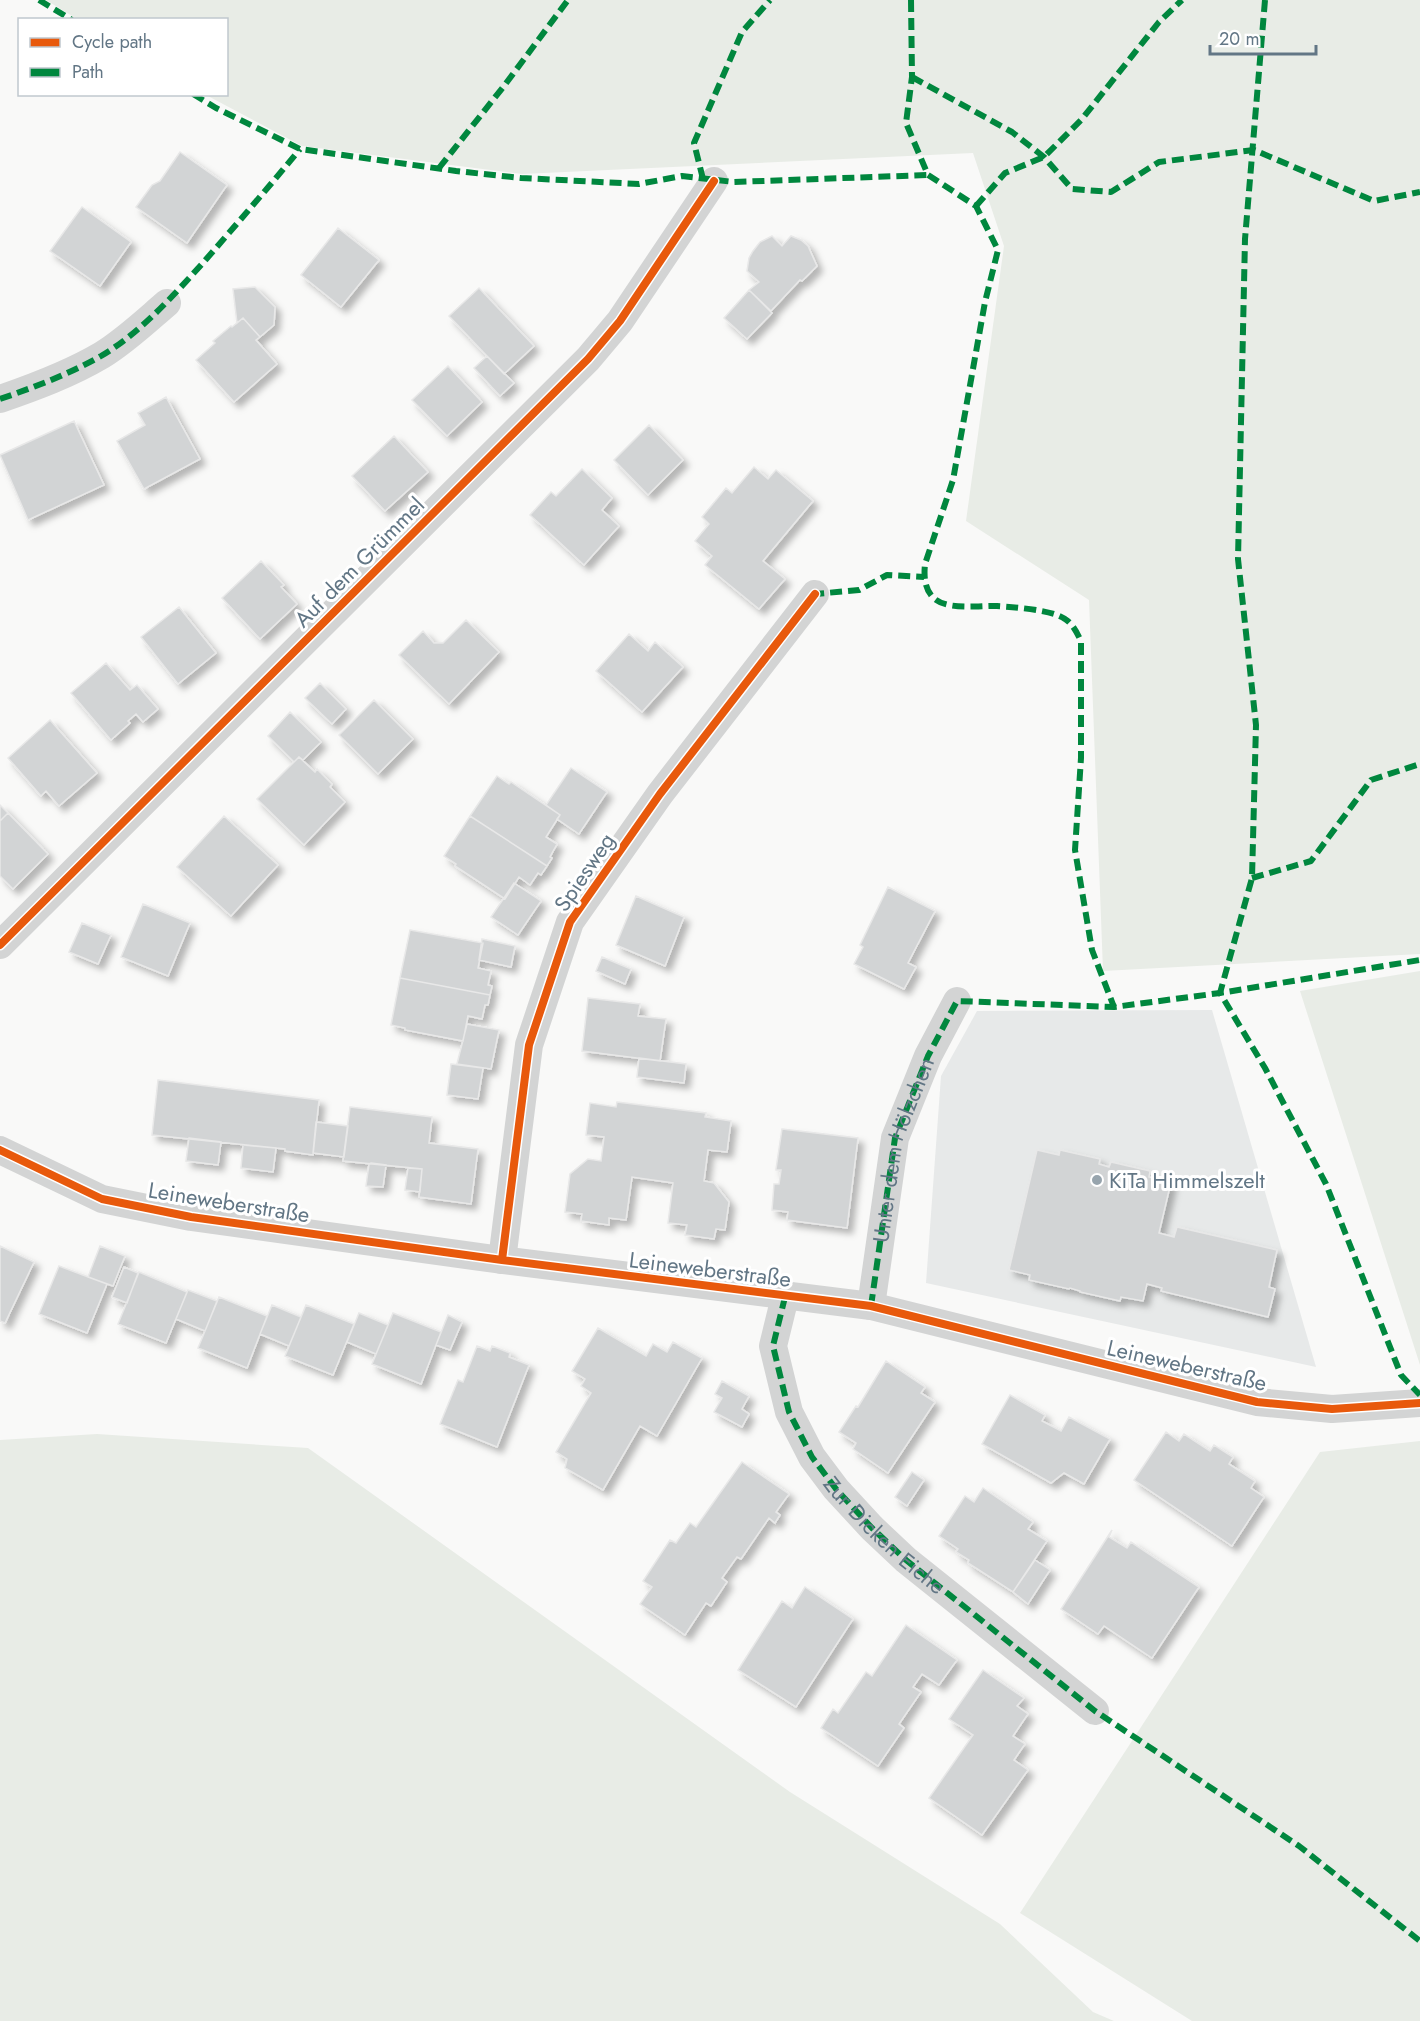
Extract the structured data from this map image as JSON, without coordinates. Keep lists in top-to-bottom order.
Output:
{
  "streets": {
    "street": [
      "Auf dem Grümmel",
      "Spiesweg",
      "Unter dem Hölzchen",
      "Leineweberstraße",
      "Zur Dicken Eiche"
    ]
  },
  "crossings": [
    ["Spiesweg", "Leineweberstraße"],
    ["Unter dem Hölzchen", "Leineweberstraße"],
    ["Leineweberstraße", "Zur Dicken Eiche"]
  ],
  "places": ["KiTa Himmelszelt"],
  "legend": ["Cycle path", "Path"],
  "scale_bar": "20 m"
}
